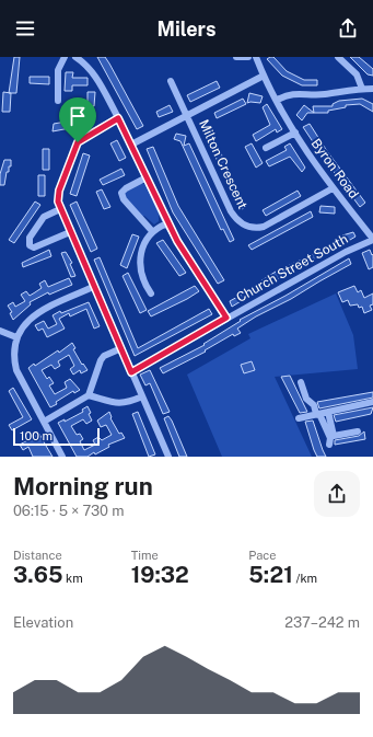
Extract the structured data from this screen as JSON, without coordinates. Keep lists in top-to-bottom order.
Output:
{
  "streets": {
    "street": ["Milton Crescent", "Byron Road", "Church Street South"]
  },
  "crossings": [
    ["Milton Crescent", "Byron Road"],
    ["Byron Road", "Church Street South"]
  ],
  "scale_bar": "100 m",
  "page": {
    "header": "Milers",
    "scale": "100 m",
    "heading": ["Morning run", "06:15 · 5 × 730 m"],
    "stats": [
      ["Distance", "3.65 km"],
      ["Time", "19:32"],
      ["Pace", "5:21 /km"]
    ],
    "chart": ["Elevation", "237–242 m"]
  }
}
